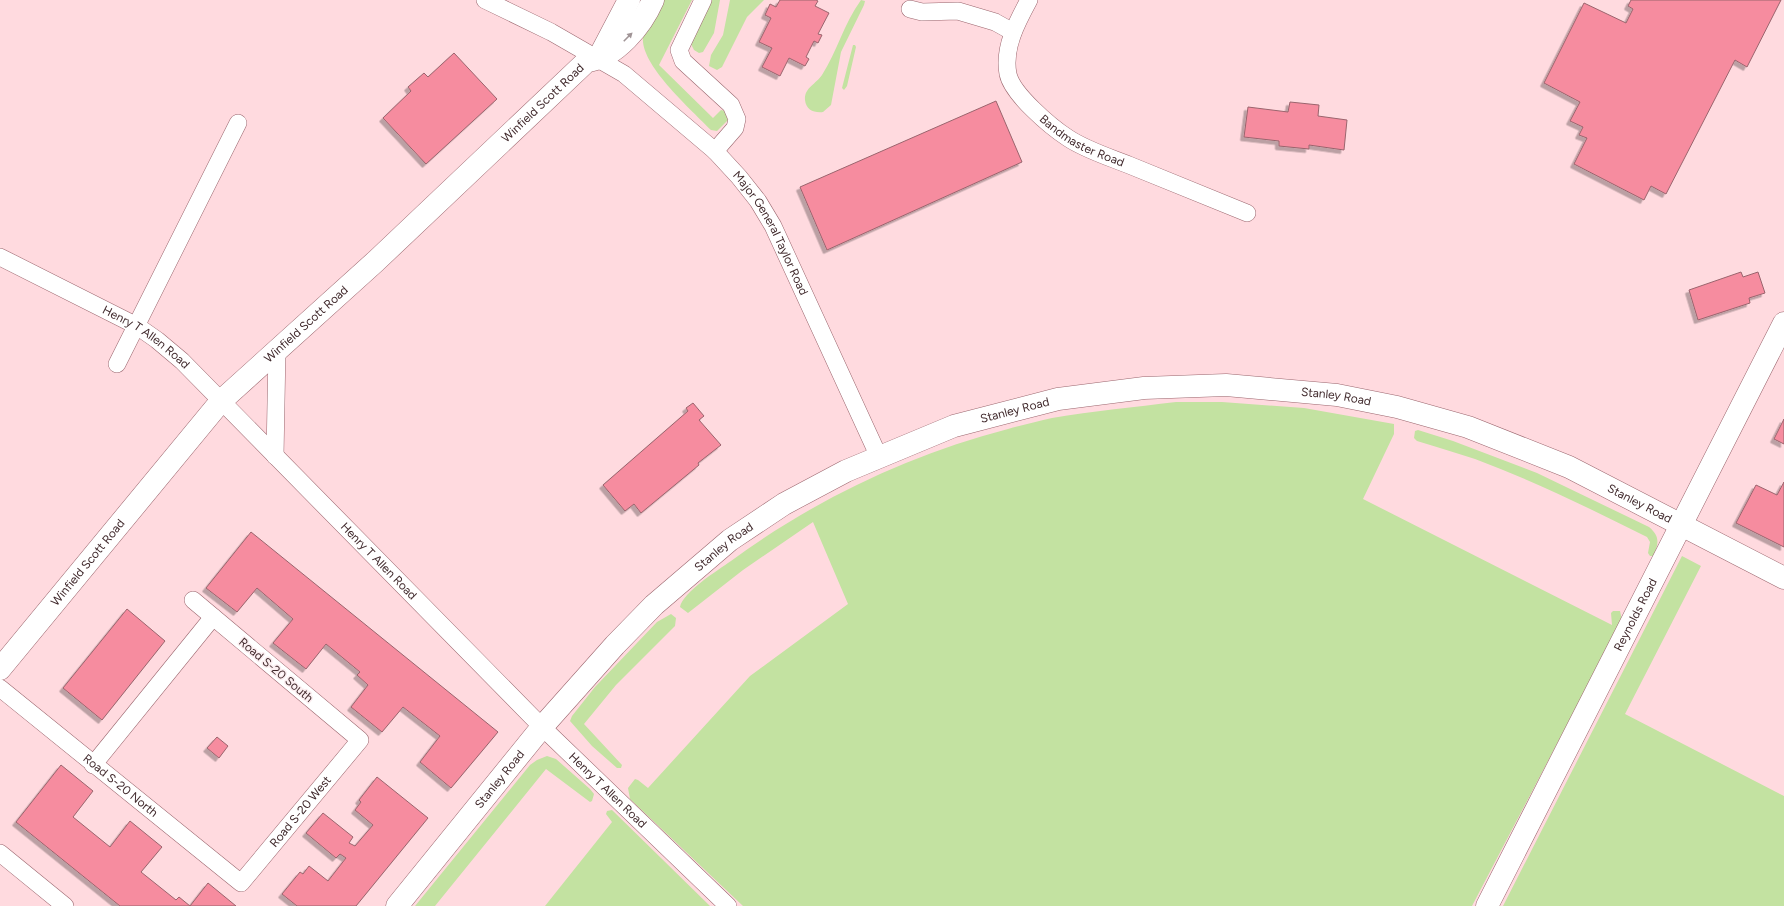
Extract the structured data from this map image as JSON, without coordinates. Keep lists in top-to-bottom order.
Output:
{
  "streets": {
    "street": [
      "Winfield Scott Road",
      "Bandmaster Road",
      "Major General Taylor Road",
      "Henry T Allen Road",
      "Stanley Road",
      "Reynolds Road",
      "Road S-20 South",
      "Road S-20 North",
      "Road S-20 West"
    ]
  },
  "crossings": [
    ["Winfield Scott Road", "Major General Taylor Road"],
    ["Winfield Scott Road", "Henry T Allen Road"],
    ["Major General Taylor Road", "Stanley Road"],
    ["Henry T Allen Road", "Stanley Road"],
    ["Stanley Road", "Reynolds Road"],
    ["Road S-20 South", "Road S-20 West"],
    ["Road S-20 North", "Road S-20 West"]
  ]
}
